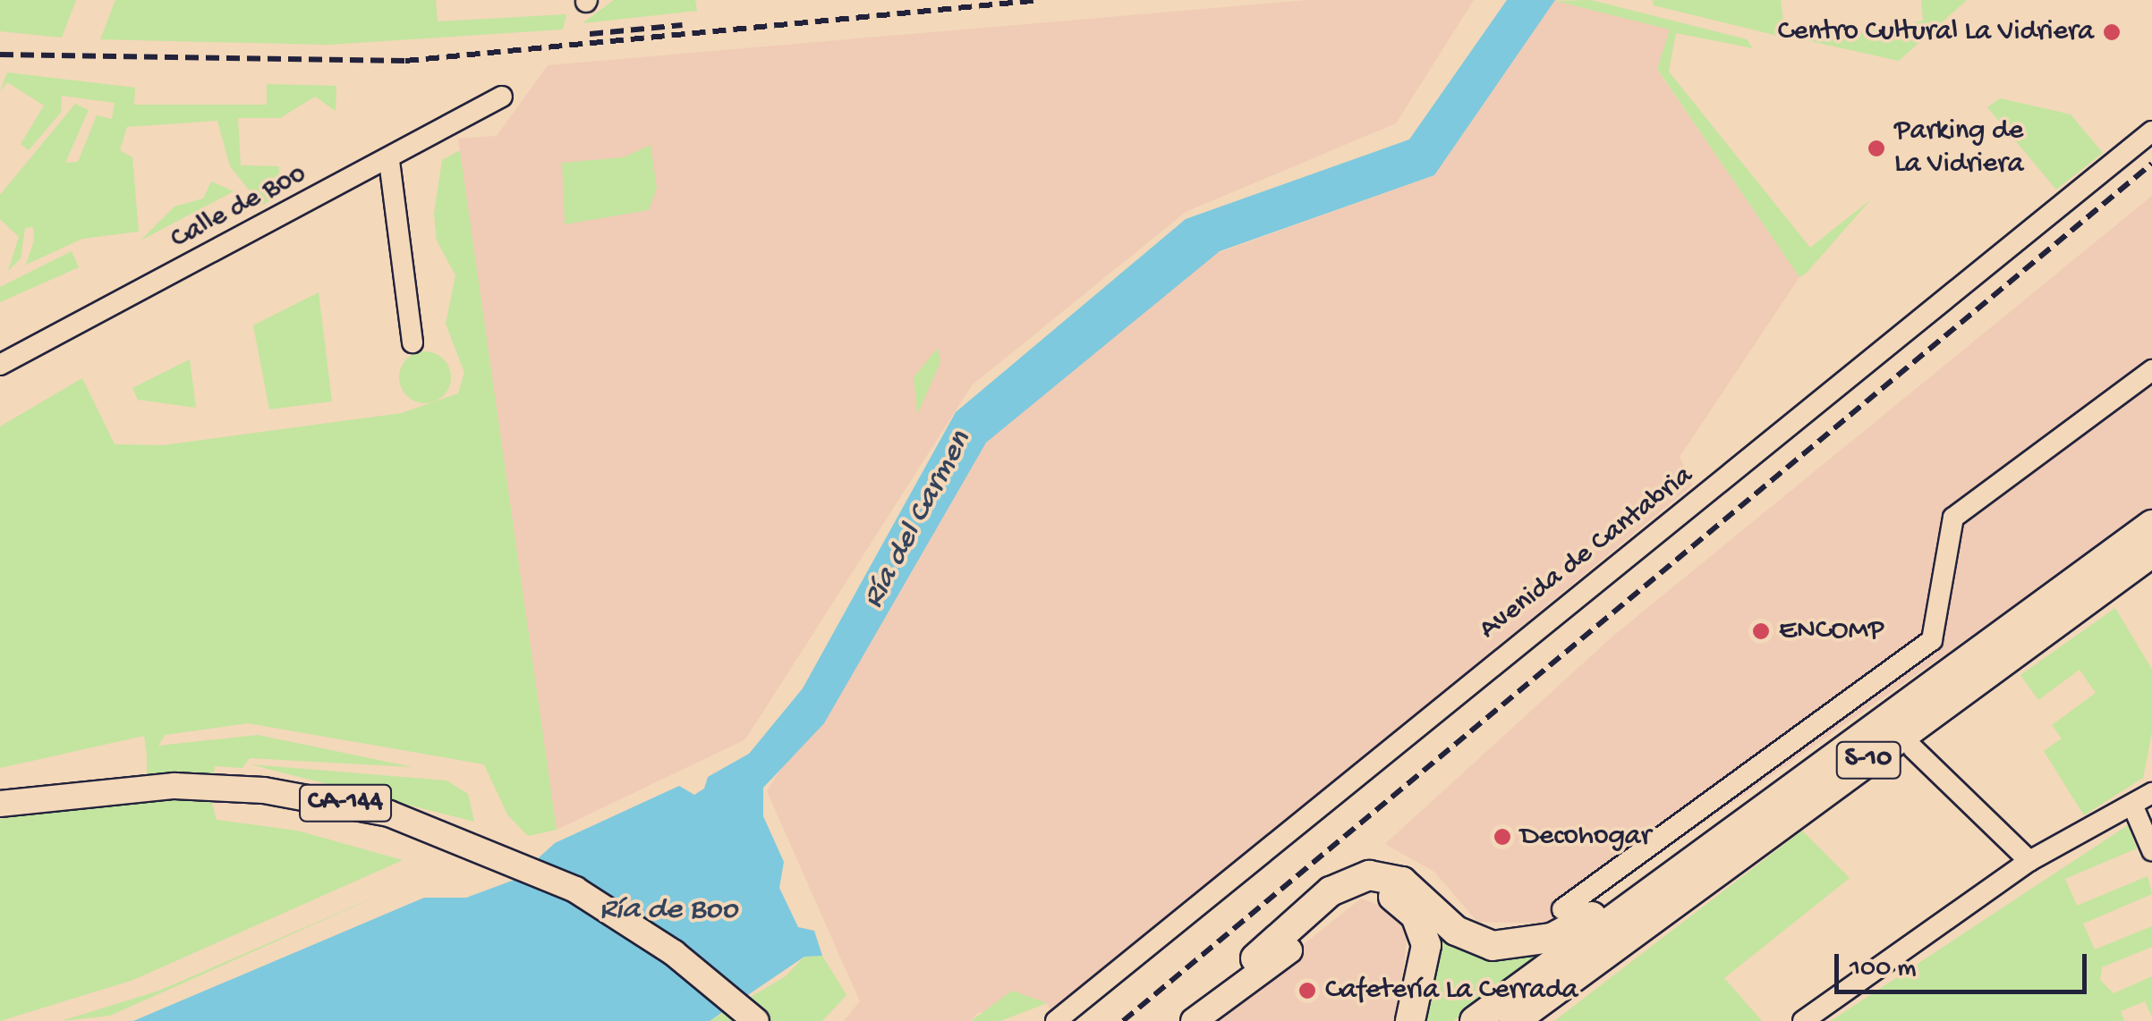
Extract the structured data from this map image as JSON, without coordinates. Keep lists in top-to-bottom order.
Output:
{
  "streets": {
    "highway": ["S-10"],
    "main road": ["CA-144"],
    "street": ["Calle de Boo", "Avenida de Cantabria"]
  },
  "water": ["Ría del Carmen", "Ría de Boo"],
  "places": [
    "Centro Cultural La Vidriera",
    "Parking de La Vidriera",
    "ENCOMP",
    "Decohogar",
    "Cafetería La Cerrada"
  ],
  "scale_bar": "100 m"
}
